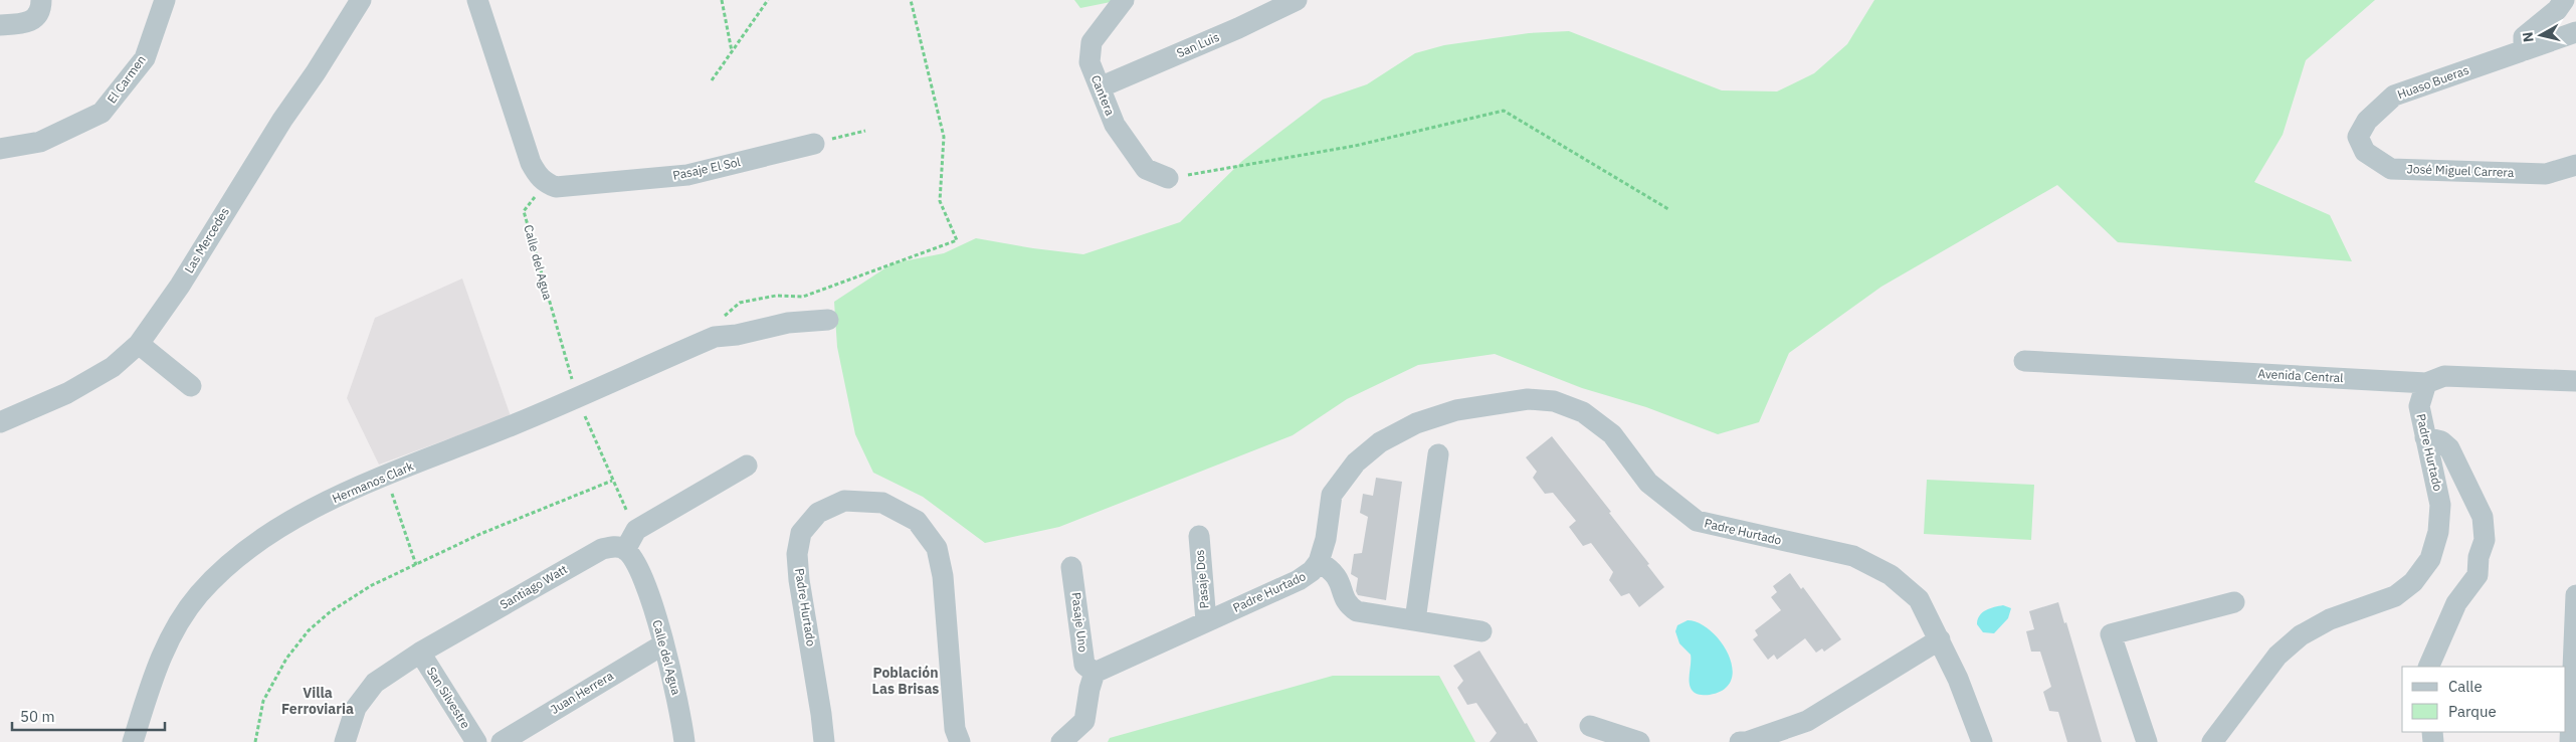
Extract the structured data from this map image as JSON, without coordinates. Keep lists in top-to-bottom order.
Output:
{
  "streets": {
    "street": [
      "San Luis",
      "El Carmen",
      "Huaso Bueras",
      "Cantera",
      "Pasaje El Sol",
      "José Miguel Carrera",
      "Las Mercedes",
      "Calle del Agua",
      "Avenida Central",
      "Padre Hurtado",
      "Hermanos Clark",
      "Pasaje Dos",
      "Santiago Watt",
      "Pasaje Uno",
      "Juan Herrera",
      "San Silvestre"
    ]
  },
  "crossings": [
    ["San Luis", "Cantera"],
    ["Huaso Bueras", "José Miguel Carrera"],
    ["Pasaje El Sol", "Calle del Agua"],
    ["Calle del Agua", "Hermanos Clark"],
    ["Calle del Agua", "Santiago Watt"],
    ["Calle del Agua", "Juan Herrera"],
    ["Avenida Central", "Padre Hurtado"],
    ["Padre Hurtado", "Pasaje Dos"],
    ["Padre Hurtado", "Pasaje Uno"],
    ["Santiago Watt", "San Silvestre"]
  ],
  "districts": ["Población Las Brisas", "Villa Ferroviaria"],
  "legend": ["Calle", "Parque"],
  "scale_bar": "50 m",
  "north": "left"
}
